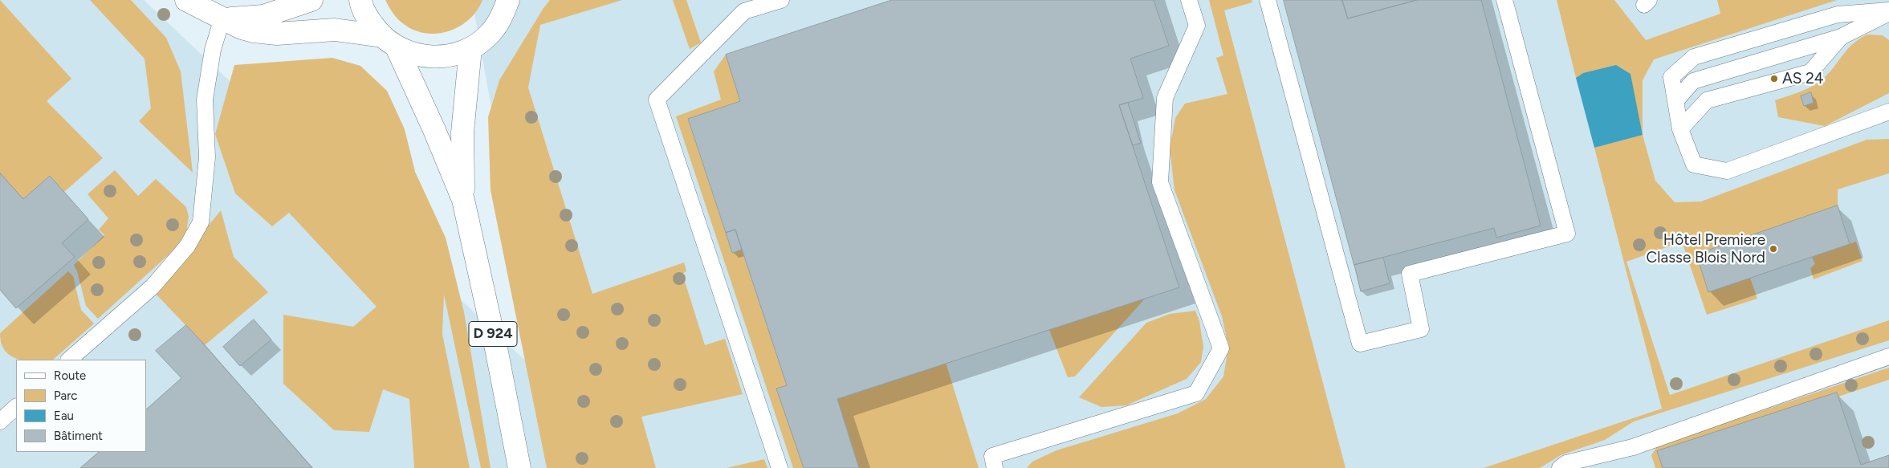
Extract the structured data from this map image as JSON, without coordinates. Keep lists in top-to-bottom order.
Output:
{
  "streets": {
    "main road": ["D 924"]
  },
  "places": ["AS 24", "Hôtel Premiere Classe Blois Nord"],
  "legend": [
    "Route",
    "Parc",
    "Eau",
    "Bâtiment"
  ]
}
